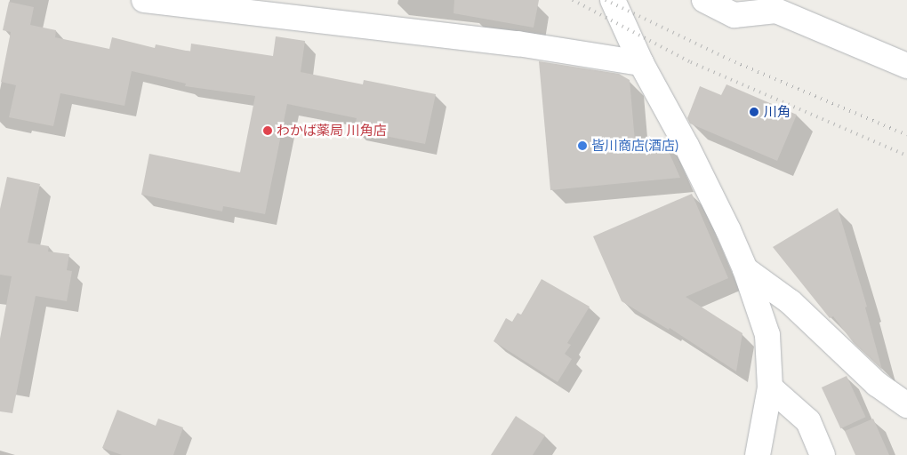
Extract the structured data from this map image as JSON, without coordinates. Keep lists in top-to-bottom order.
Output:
{
  "places": ["川角", "わかば薬局 川角店", "皆川商店(酒店)"]
}
